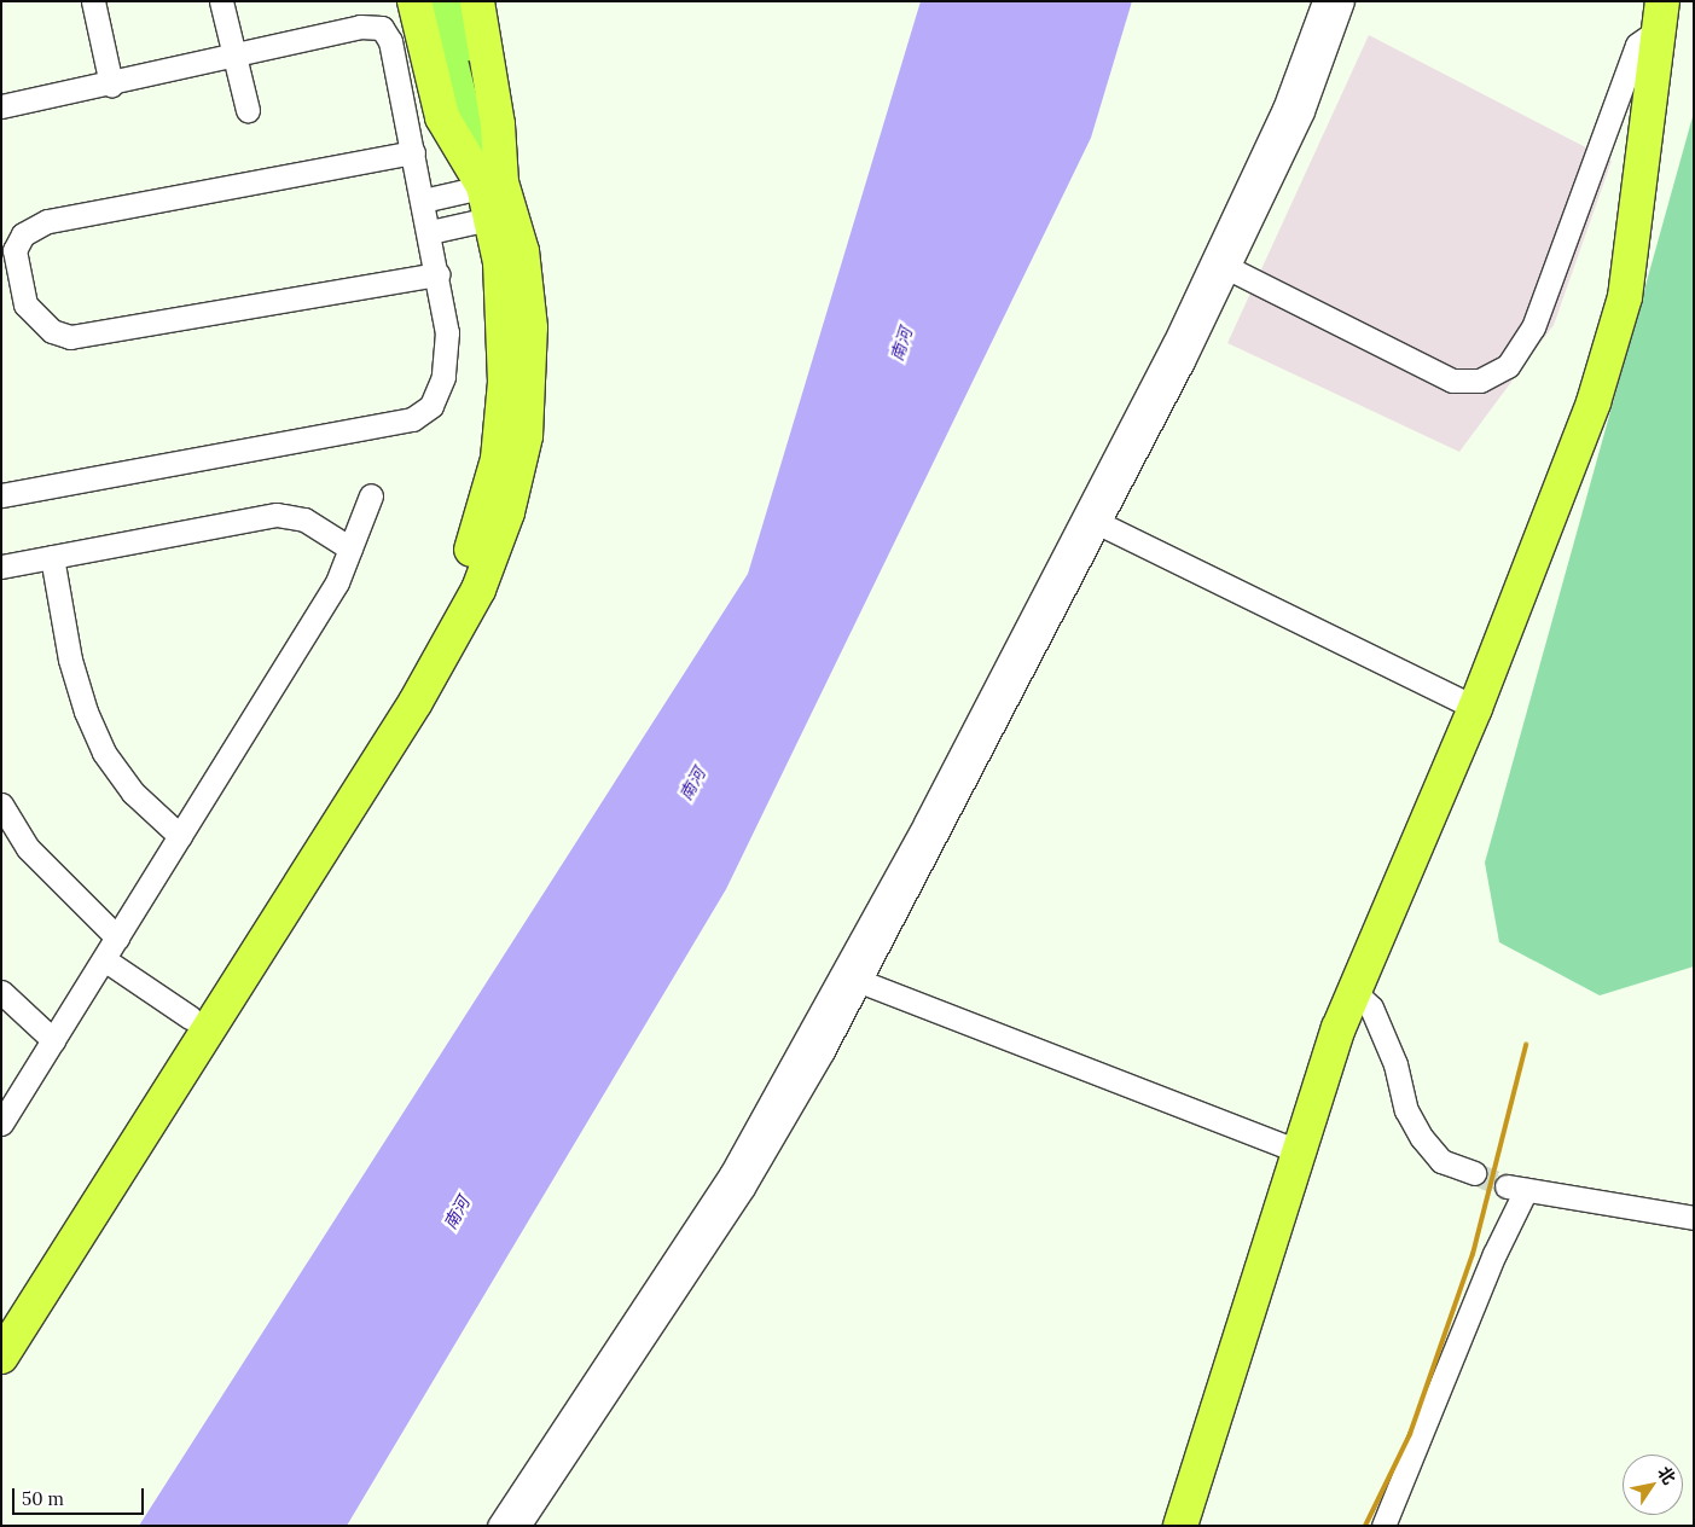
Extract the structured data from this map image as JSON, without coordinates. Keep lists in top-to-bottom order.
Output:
{
  "water": ["南河"],
  "scale_bar": "50 m",
  "north": "top right"
}
